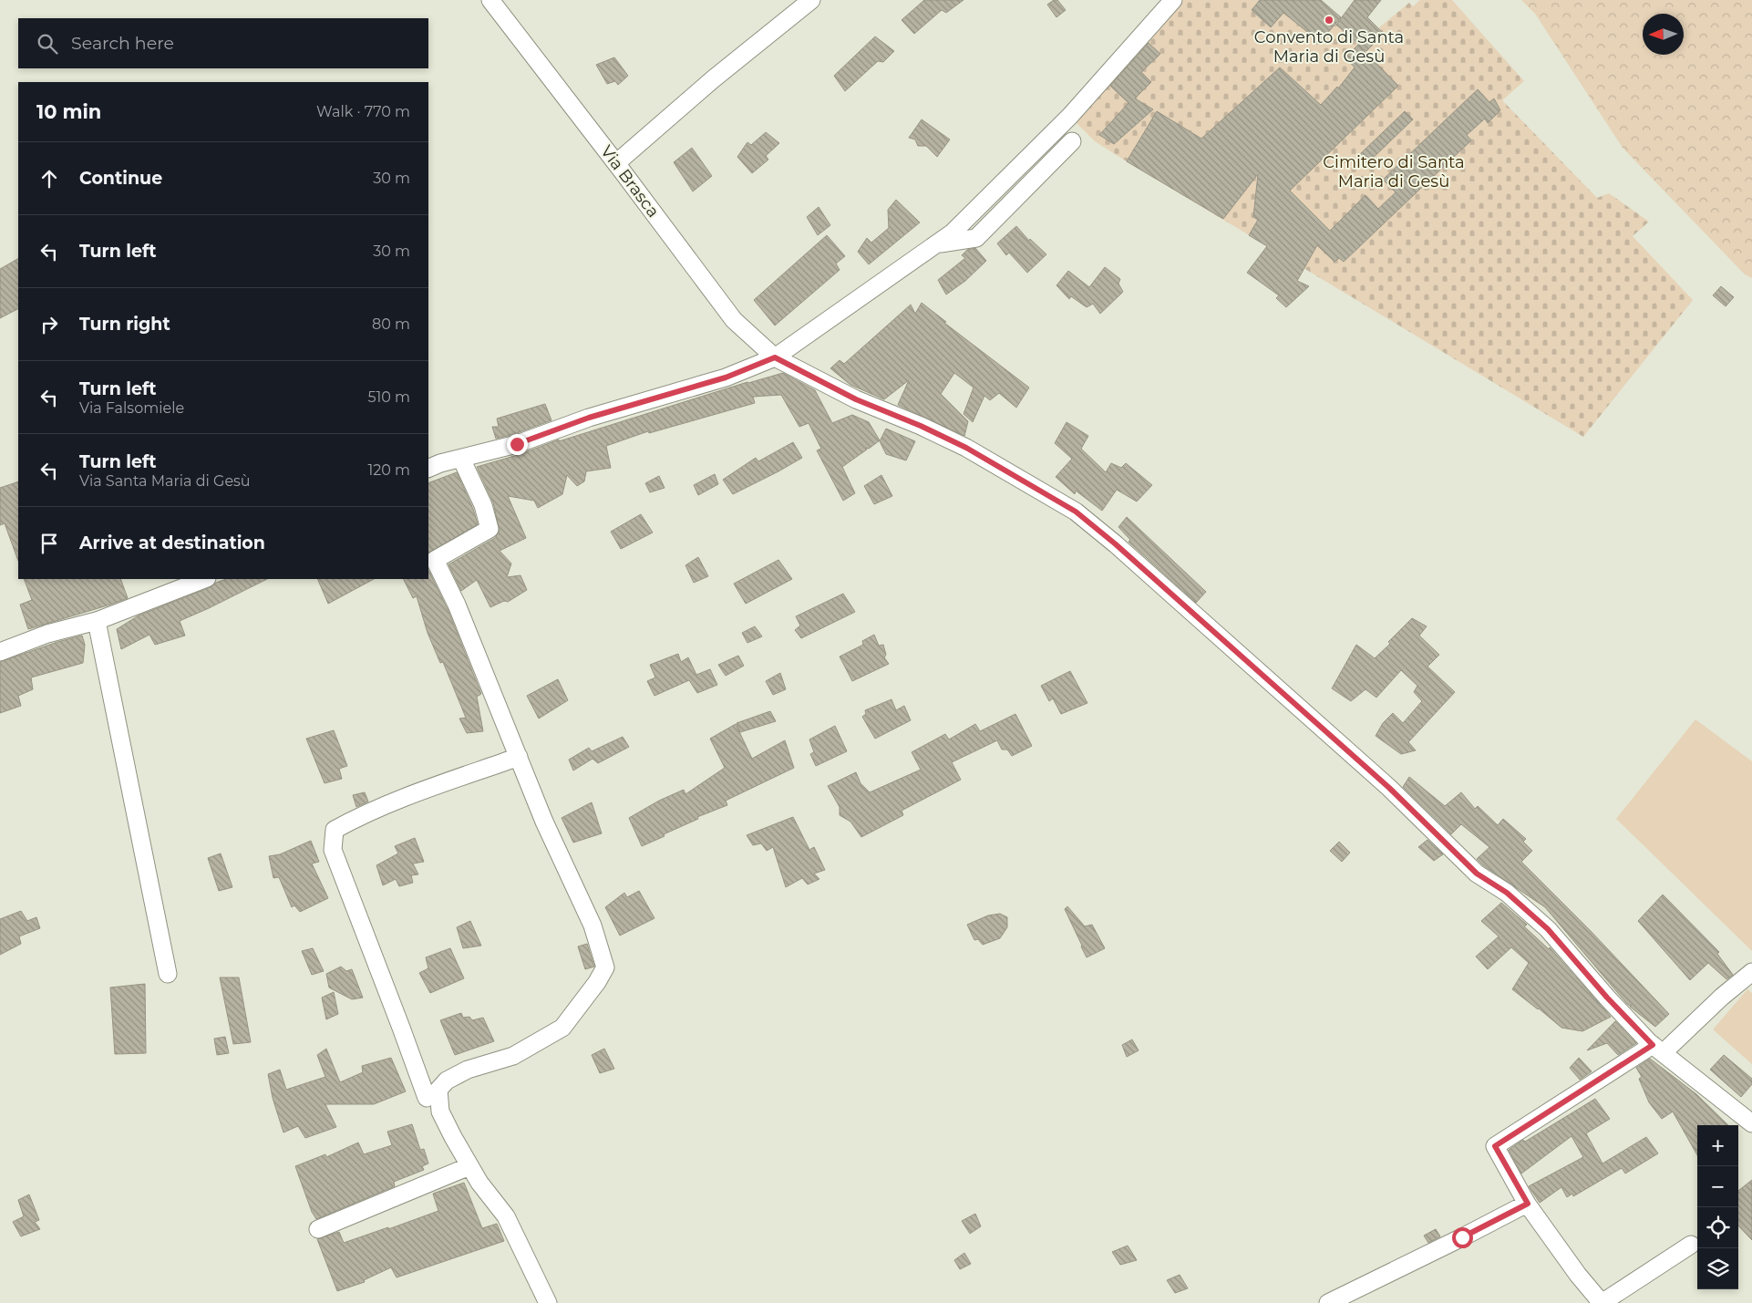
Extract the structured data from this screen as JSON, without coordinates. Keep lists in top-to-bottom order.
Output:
{
  "streets": {
    "street": ["Via Brasca"]
  },
  "parks": ["Cimitero di Santa Maria di Gesù"],
  "places": ["Convento di Santa Maria di Gesù"],
  "north": "left",
  "page": {
    "search": "Search here",
    "heading": ["10 min", "Walk · 770 m"],
    "list": [
      ["Continue", "30 m"],
      ["Turn left", "30 m"],
      ["Turn right", "80 m"],
      ["Turn left", "Via Falsomiele", "510 m"],
      ["Turn left", "Via Santa Maria di Gesù", "120 m"],
      "Arrive at destination"
    ],
    "map_buttons": ["+", "−"]
  }
}
